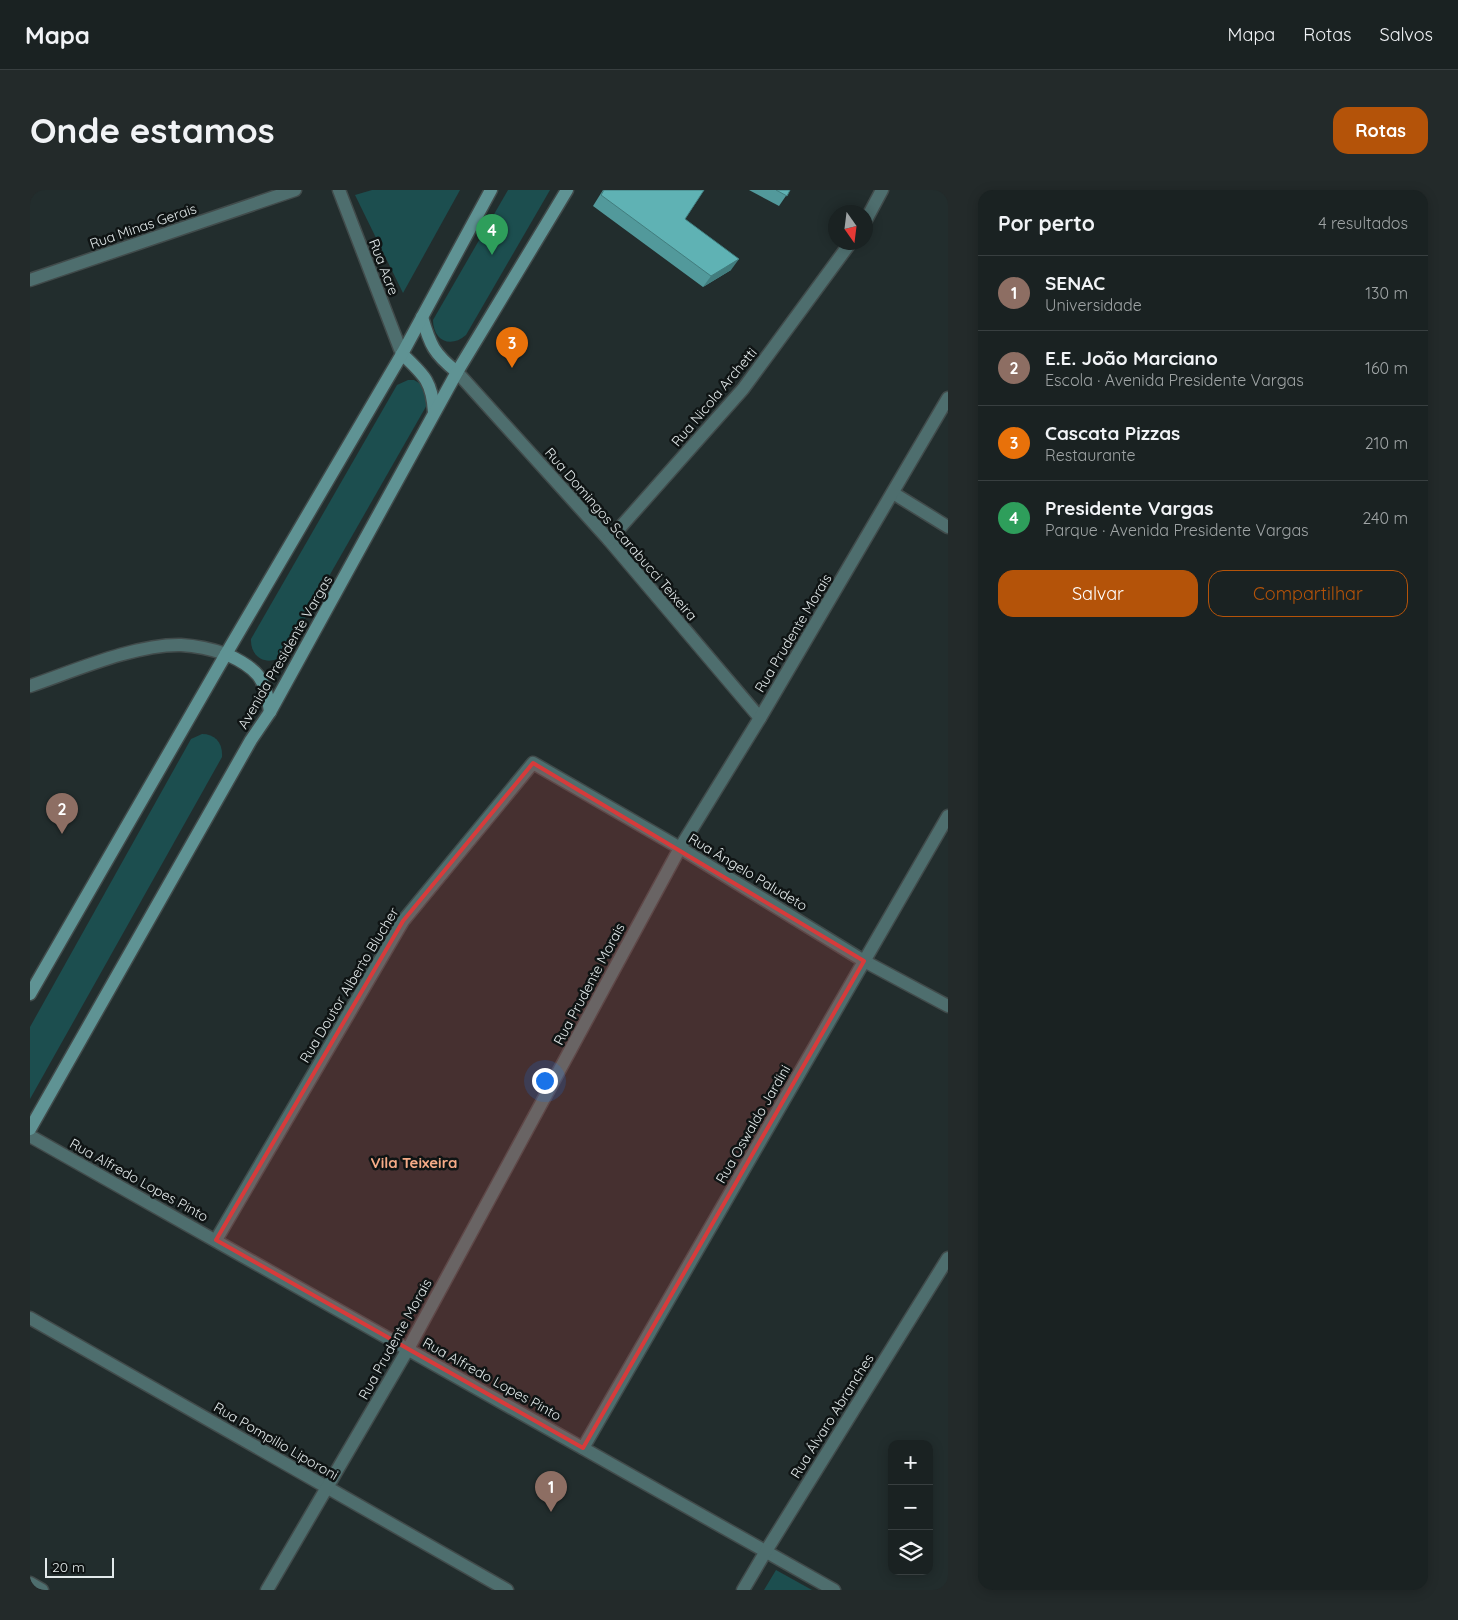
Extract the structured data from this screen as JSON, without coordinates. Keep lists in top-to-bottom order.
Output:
{
  "streets": {
    "main road": ["Avenida Presidente Vargas"],
    "street": [
      "Rua Minas Gerais",
      "Rua Acre",
      "Rua Nicola Archetti",
      "Rua Domingos Scarabucci Teixeira",
      "Rua Prudente Morais",
      "Rua Ângelo Paludeto",
      "Rua Doutor Alberto Blucher",
      "Rua Oswaldo Jardini",
      "Rua Alfredo Lopes Pinto",
      "Rua Álvaro Abranches",
      "Rua Pompilio Liporoni"
    ]
  },
  "crossings": [
    ["Rua Nicola Archetti", "Rua Domingos Scarabucci Teixeira"],
    ["Rua Domingos Scarabucci Teixeira", "Rua Prudente Morais"],
    ["Rua Domingos Scarabucci Teixeira", "Avenida Presidente Vargas"],
    ["Rua Prudente Morais", "Rua Ângelo Paludeto"],
    ["Rua Prudente Morais", "Rua Alfredo Lopes Pinto"],
    ["Rua Prudente Morais", "Rua Pompilio Liporoni"],
    ["Rua Ângelo Paludeto", "Rua Doutor Alberto Blucher"],
    ["Rua Ângelo Paludeto", "Rua Oswaldo Jardini"],
    ["Rua Doutor Alberto Blucher", "Rua Alfredo Lopes Pinto"],
    ["Rua Oswaldo Jardini", "Rua Alfredo Lopes Pinto"],
    ["Rua Alfredo Lopes Pinto", "Rua Álvaro Abranches"]
  ],
  "districts": ["Vila Teixeira"],
  "scale_bar": "20 m",
  "north": "bottom",
  "page": {
    "header": "Mapa",
    "nav": ["Mapa", "Rotas", "Salvos"],
    "buttons": [
      "Rotas",
      ["Salvar", "Compartilhar"]
    ],
    "title": "Onde estamos",
    "heading": ["Por perto", "4 resultados"],
    "pins": [
      "4",
      "3",
      "2",
      "1"
    ],
    "list": [
      {
        "mark": "1",
        "name": "SENAC",
        "note": "Universidade",
        "value": "130 m"
      },
      {
        "mark": "2",
        "name": "E.E. João Marciano",
        "note": "Escola · Avenida Presidente Vargas",
        "value": "160 m"
      },
      {
        "mark": "3",
        "name": "Cascata Pizzas",
        "note": "Restaurante",
        "value": "210 m"
      },
      {
        "mark": "4",
        "name": "Presidente Vargas",
        "note": "Parque · Avenida Presidente Vargas",
        "value": "240 m"
      }
    ],
    "map_buttons": ["+", "−"],
    "scale": "20 m"
  }
}
